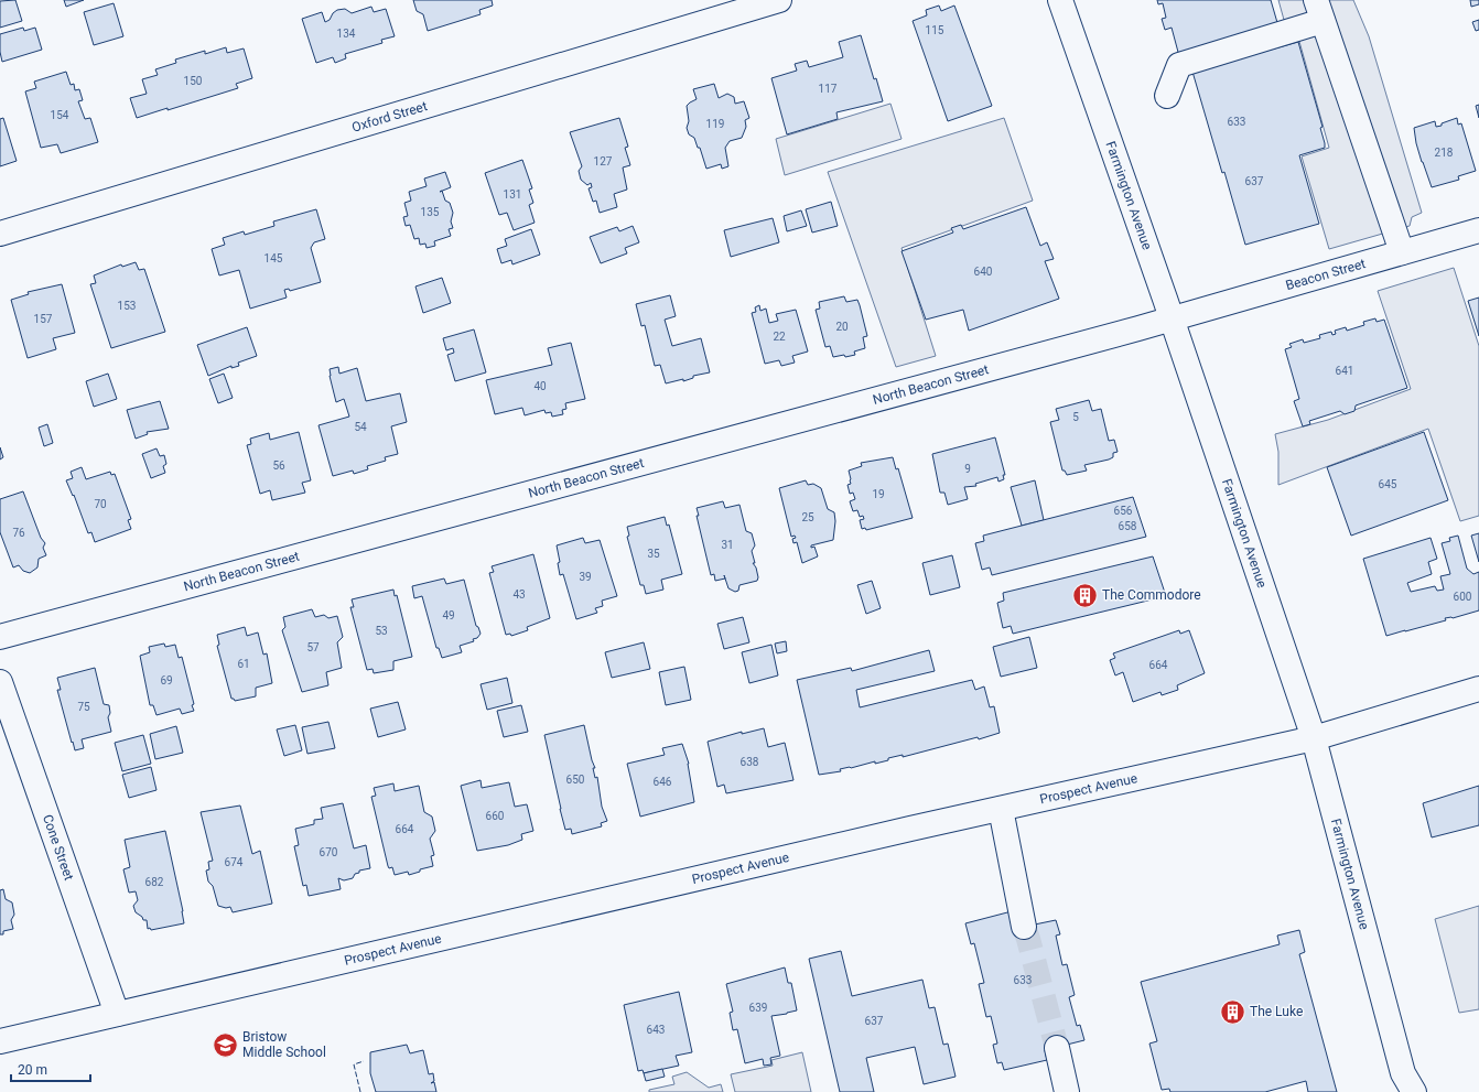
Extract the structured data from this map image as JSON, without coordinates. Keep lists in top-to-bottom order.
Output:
{
  "streets": {
    "street": [
      "Oxford Street",
      "Farmington Avenue",
      "Beacon Street",
      "North Beacon Street",
      "Prospect Avenue",
      "Cone Street"
    ]
  },
  "crossings": [
    ["Farmington Avenue", "Beacon Street"],
    ["Farmington Avenue", "North Beacon Street"],
    ["Farmington Avenue", "Prospect Avenue"],
    ["Beacon Street", "North Beacon Street"],
    ["Prospect Avenue", "Cone Street"]
  ],
  "places": {
    "building": ["The Commodore", "The Luke"],
    "school or university": ["Bristow Middle School"]
  },
  "house_numbers": [
    "115",
    "134",
    "150",
    "117",
    "154",
    "633",
    "119",
    "218",
    "127",
    "637",
    "131",
    "135",
    "145",
    "640",
    "153",
    "157",
    "20",
    "22",
    "641",
    "40",
    "5",
    "54",
    "56",
    "9",
    "645",
    "19",
    "70",
    "656",
    "25",
    "658",
    "76",
    "31",
    "35",
    "39",
    "43",
    "600",
    "49",
    "53",
    "57",
    "61",
    "664",
    "69",
    "75",
    "638",
    "650",
    "646",
    "660",
    "664",
    "670",
    "674",
    "682",
    "633",
    "639",
    "637",
    "643"
  ],
  "scale_bar": "20 m"
}
